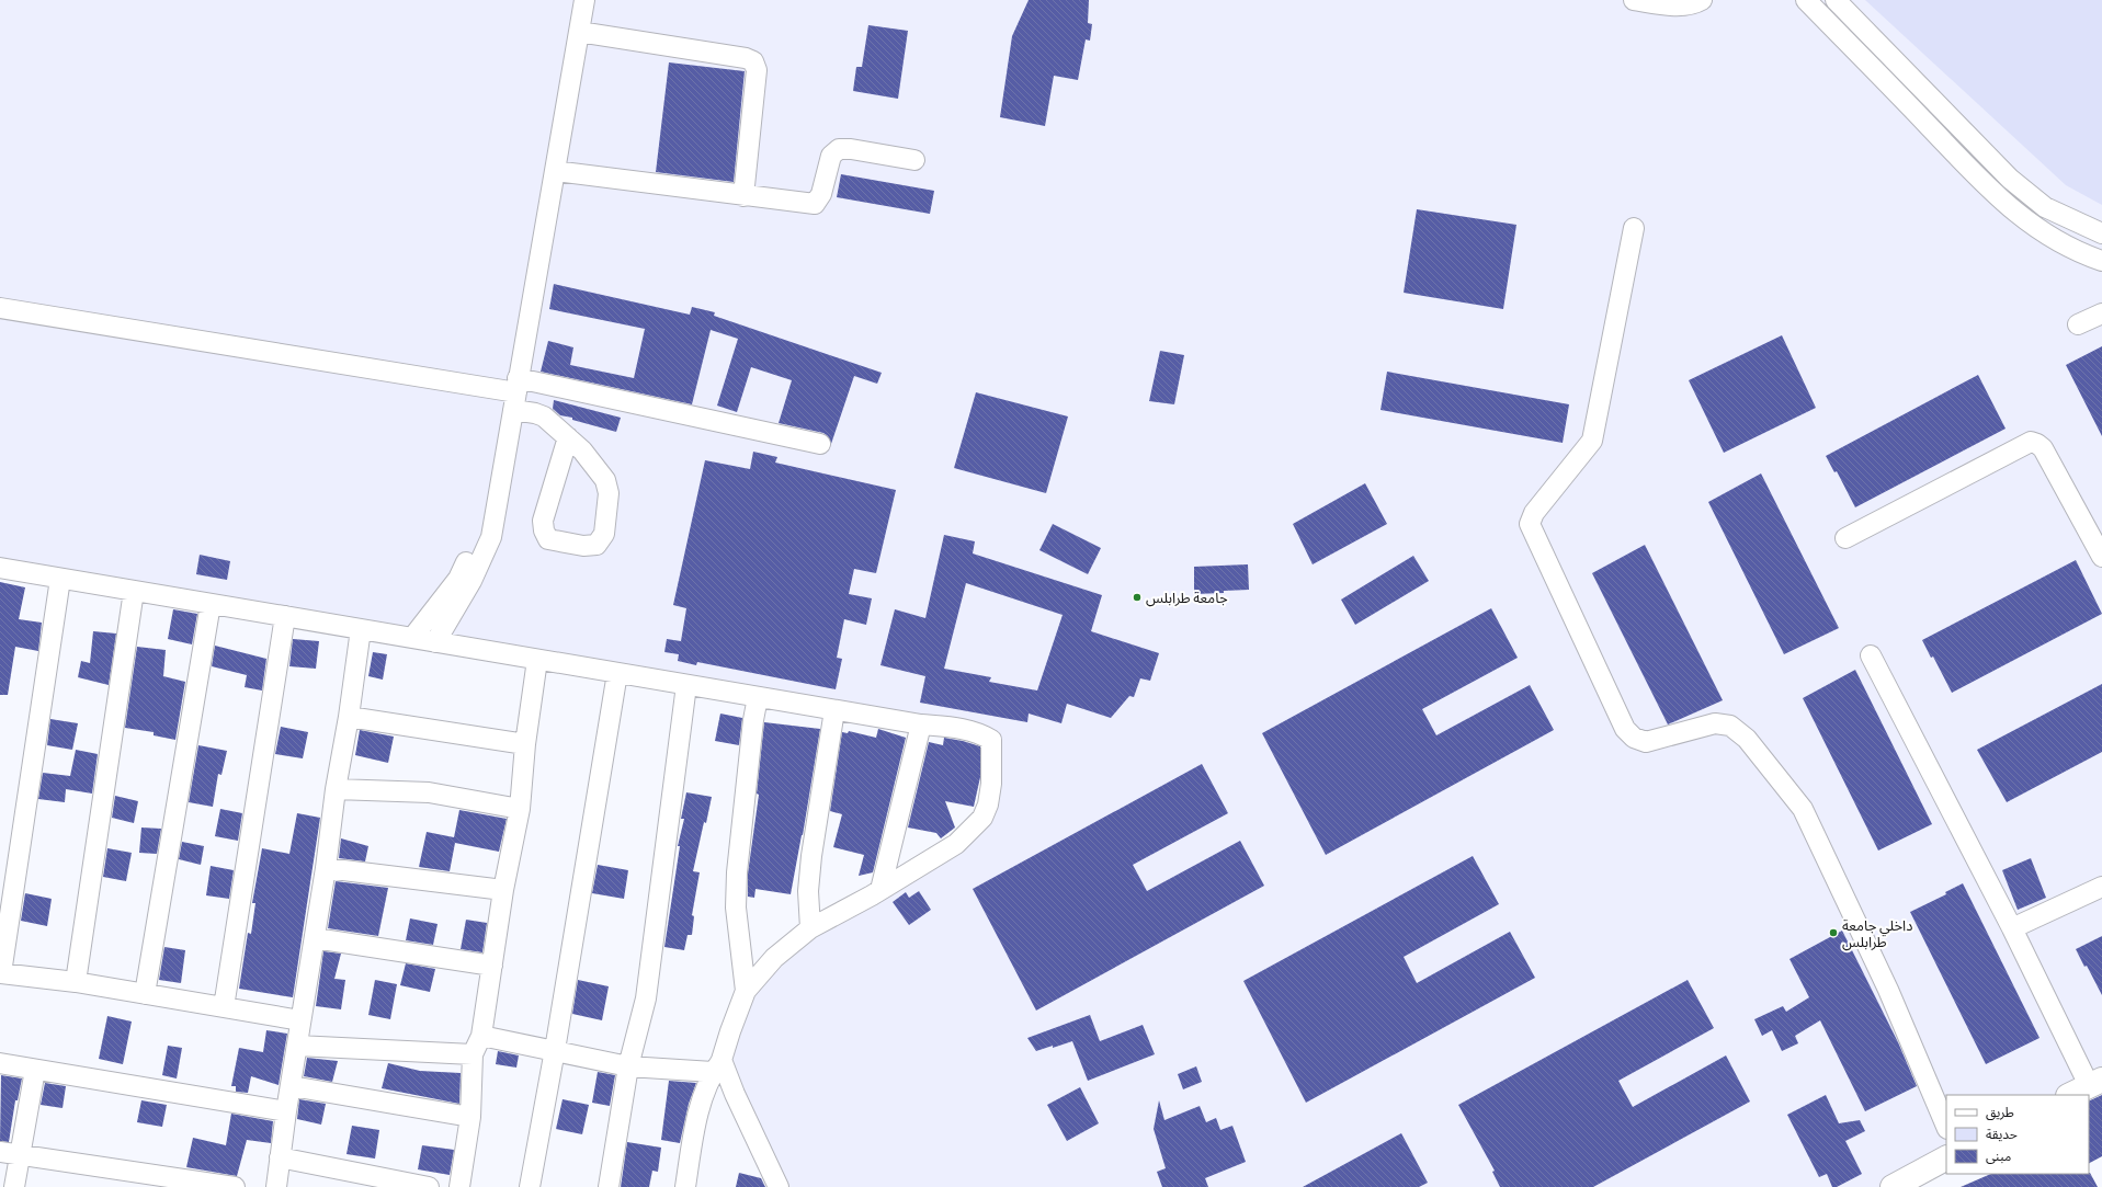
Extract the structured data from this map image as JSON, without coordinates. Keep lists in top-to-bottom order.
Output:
{
  "places": ["جامعة طرابلس", "داخلي جامعة طرابلس"],
  "legend": ["طريق", "حديقة", "مبنى"]
}
